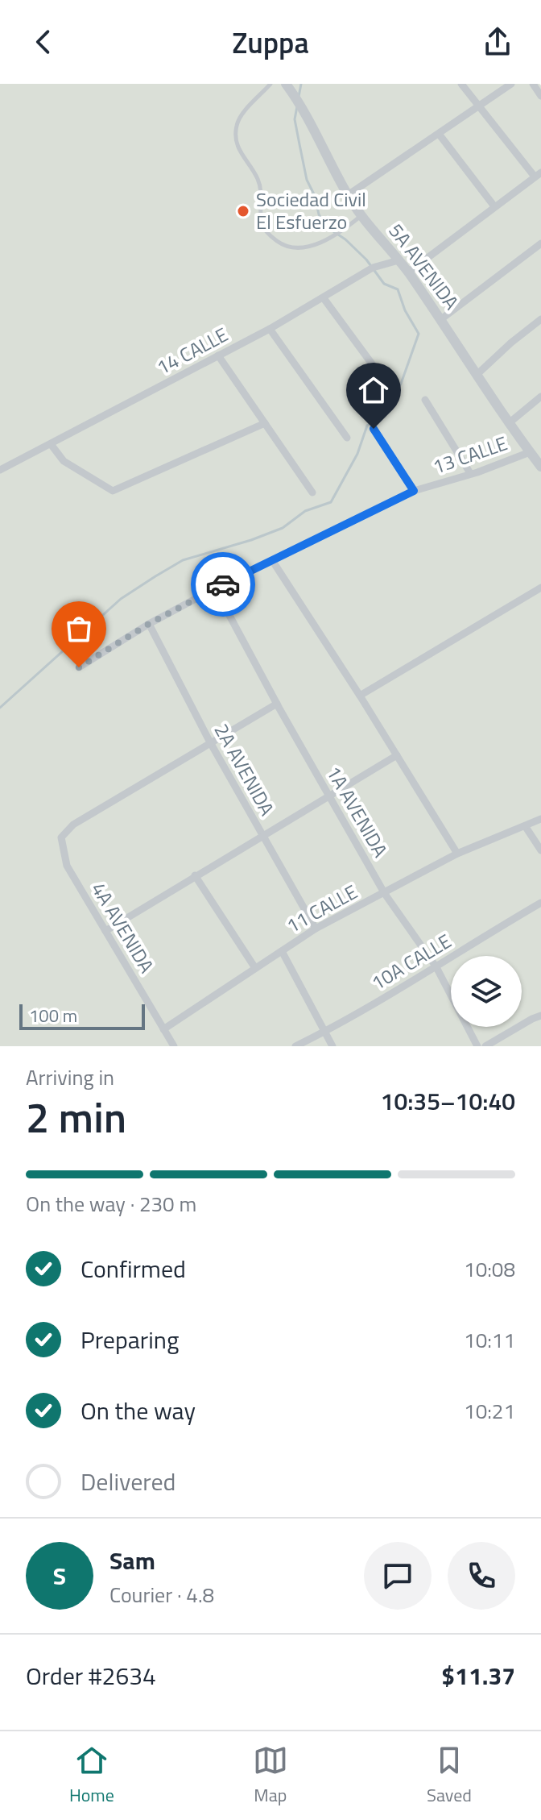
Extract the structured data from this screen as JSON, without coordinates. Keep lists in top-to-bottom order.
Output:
{
  "streets": {
    "street": [
      "5A AVENIDA",
      "14 CALLE",
      "13 CALLE",
      "2A AVENIDA",
      "1A AVENIDA",
      "11 CALLE",
      "4A AVENIDA",
      "10A CALLE"
    ]
  },
  "crossings": [
    ["5A AVENIDA", "14 CALLE"],
    ["5A AVENIDA", "13 CALLE"],
    ["13 CALLE", "2A AVENIDA"],
    ["13 CALLE", "1A AVENIDA"],
    ["2A AVENIDA", "11 CALLE"],
    ["2A AVENIDA", "4A AVENIDA"],
    ["1A AVENIDA", "11 CALLE"],
    ["1A AVENIDA", "10A CALLE"],
    ["11 CALLE", "4A AVENIDA"]
  ],
  "places": ["Sociedad Civil El Esfuerzo"],
  "scale_bar": "100 m",
  "page": {
    "header": "Zuppa",
    "scale": "100 m",
    "heading": ["2 min", "Arriving in", "10:35–10:40"],
    "panel": [
      "Sam",
      "Courier · 4.8",
      "Order #2634",
      "$11.37"
    ],
    "bar": "On the way · 230 m",
    "list": [
      ["Confirmed", "10:08"],
      ["Preparing", "10:11"],
      ["On the way", "10:21"],
      "Delivered"
    ],
    "round": "S",
    "tabs": ["Home", "Map", "Saved"]
  }
}
